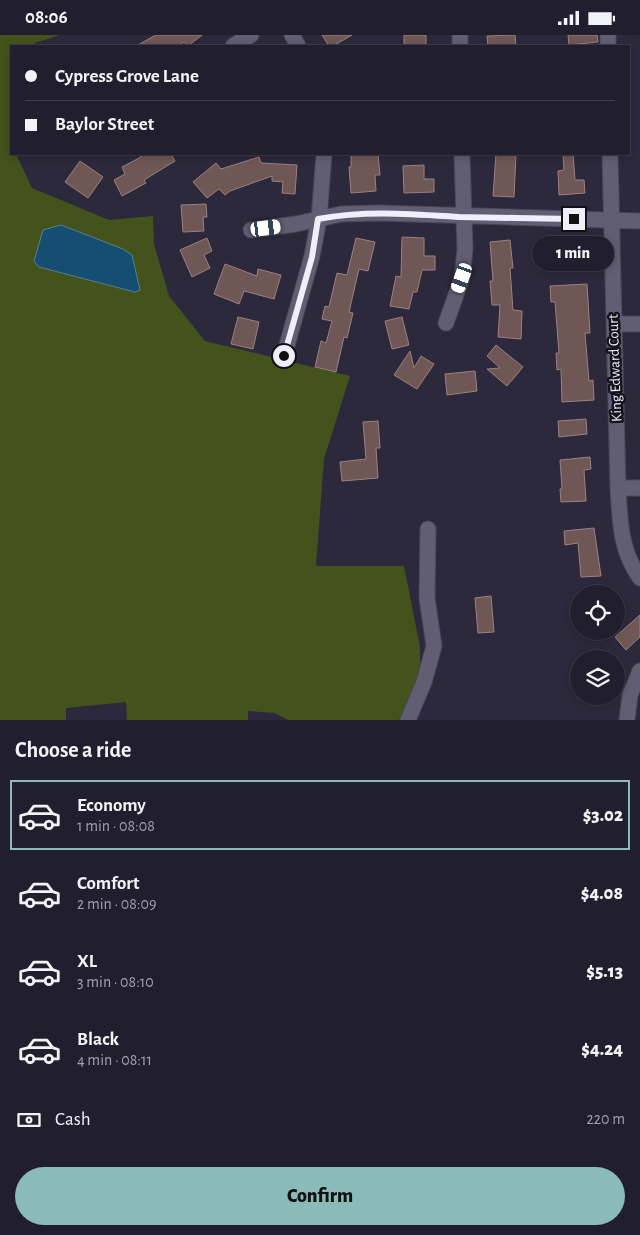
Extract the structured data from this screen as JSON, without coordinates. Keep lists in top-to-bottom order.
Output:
{
  "streets": {
    "street": ["King Edward Court"]
  },
  "page": {
    "status": "08:06",
    "banner": ["Cypress Grove Lane", "Baylor Street"],
    "bubble": "1 min",
    "heading": "Choose a ride",
    "list": [
      {
        "name": "Economy",
        "note": "1 min · 08:08",
        "value": "$3.02"
      },
      {
        "name": "Comfort",
        "note": "2 min · 08:09",
        "value": "$4.08"
      },
      {
        "name": "XL",
        "note": "3 min · 08:10",
        "value": "$5.13"
      },
      {
        "name": "Black",
        "note": "4 min · 08:11",
        "value": "$4.24"
      }
    ],
    "pay": ["Cash", "220 m"],
    "buttons": "Confirm"
  }
}
